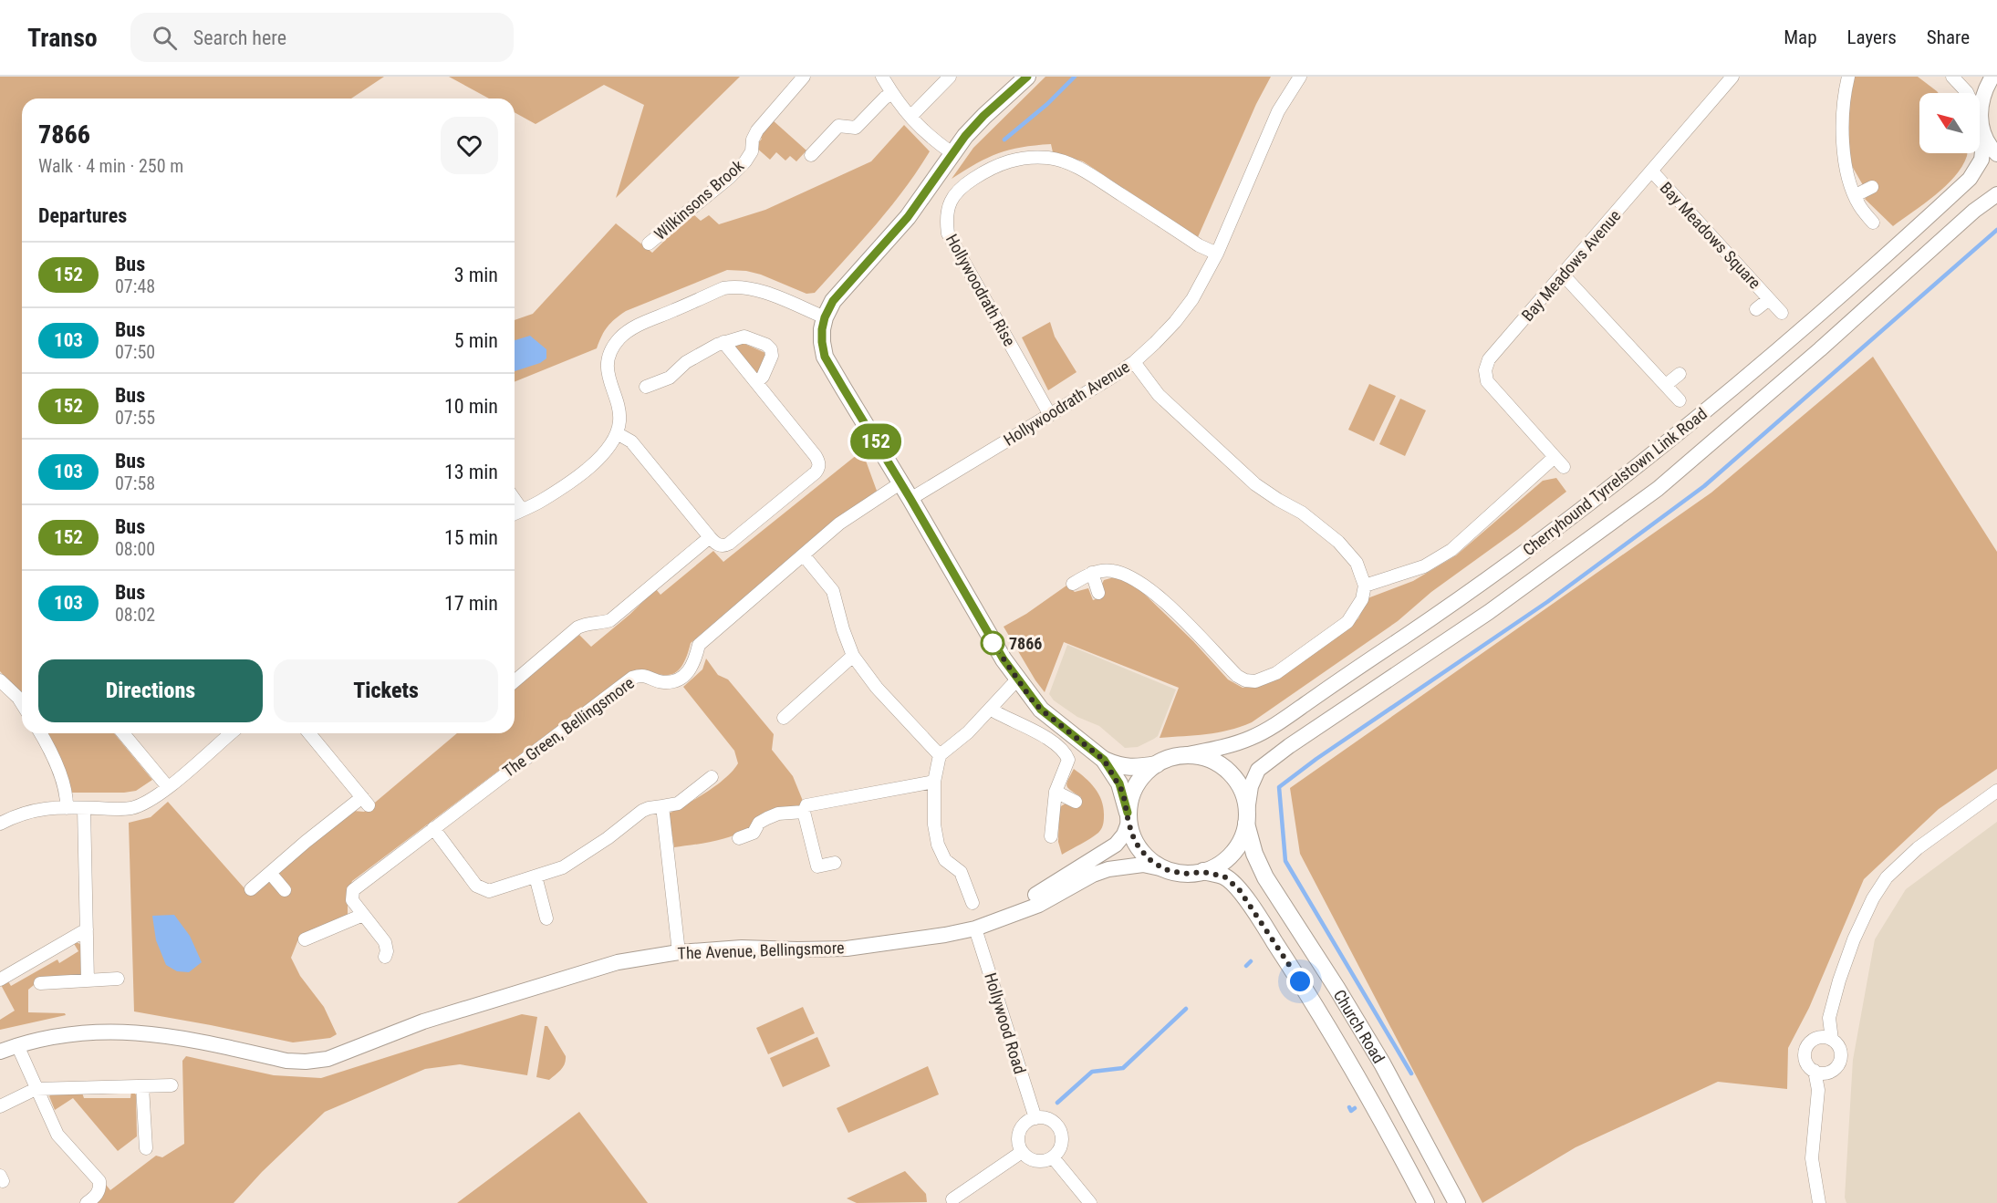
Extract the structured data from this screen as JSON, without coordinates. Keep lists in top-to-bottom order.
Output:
{
  "streets": {
    "main road": ["Church Road"],
    "street": [
      "Wilkinsons Brook",
      "Bay Meadows Square",
      "Bay Meadows Avenue",
      "Hollywoodrath Rise",
      "Hollywoodrath Avenue",
      "Cherryhound Tyrrelstown Link Road",
      "The Green, Bellingsmore",
      "The Avenue, Bellingsmore",
      "Hollywood Road"
    ]
  },
  "crossings": [
    ["Bay Meadows Square", "Bay Meadows Avenue"],
    ["Hollywoodrath Rise", "Hollywoodrath Avenue"],
    ["Cherryhound Tyrrelstown Link Road", "The Avenue, Bellingsmore"],
    ["Cherryhound Tyrrelstown Link Road", "Church Road"],
    ["The Avenue, Bellingsmore", "Hollywood Road"],
    ["The Avenue, Bellingsmore", "Church Road"]
  ],
  "places": ["7866"],
  "lines": ["bus line 152"],
  "north": "top left",
  "page": {
    "header": "Transo",
    "search": "Search here",
    "nav": ["Map", "Layers", "Share"],
    "on_map": "152",
    "heading": [
      ["7866", "Walk · 4 min · 250 m"],
      "Departures"
    ],
    "list": [
      {
        "mark": "152",
        "name": "Bus",
        "note": "07:48",
        "value": "3 min"
      },
      {
        "mark": "103",
        "name": "Bus",
        "note": "07:50",
        "value": "5 min"
      },
      {
        "mark": "152",
        "name": "Bus",
        "note": "07:55",
        "value": "10 min"
      },
      {
        "mark": "103",
        "name": "Bus",
        "note": "07:58",
        "value": "13 min"
      },
      {
        "mark": "152",
        "name": "Bus",
        "note": "08:00",
        "value": "15 min"
      },
      {
        "mark": "103",
        "name": "Bus",
        "note": "08:02",
        "value": "17 min"
      }
    ],
    "buttons": ["Directions", "Tickets"]
  }
}
